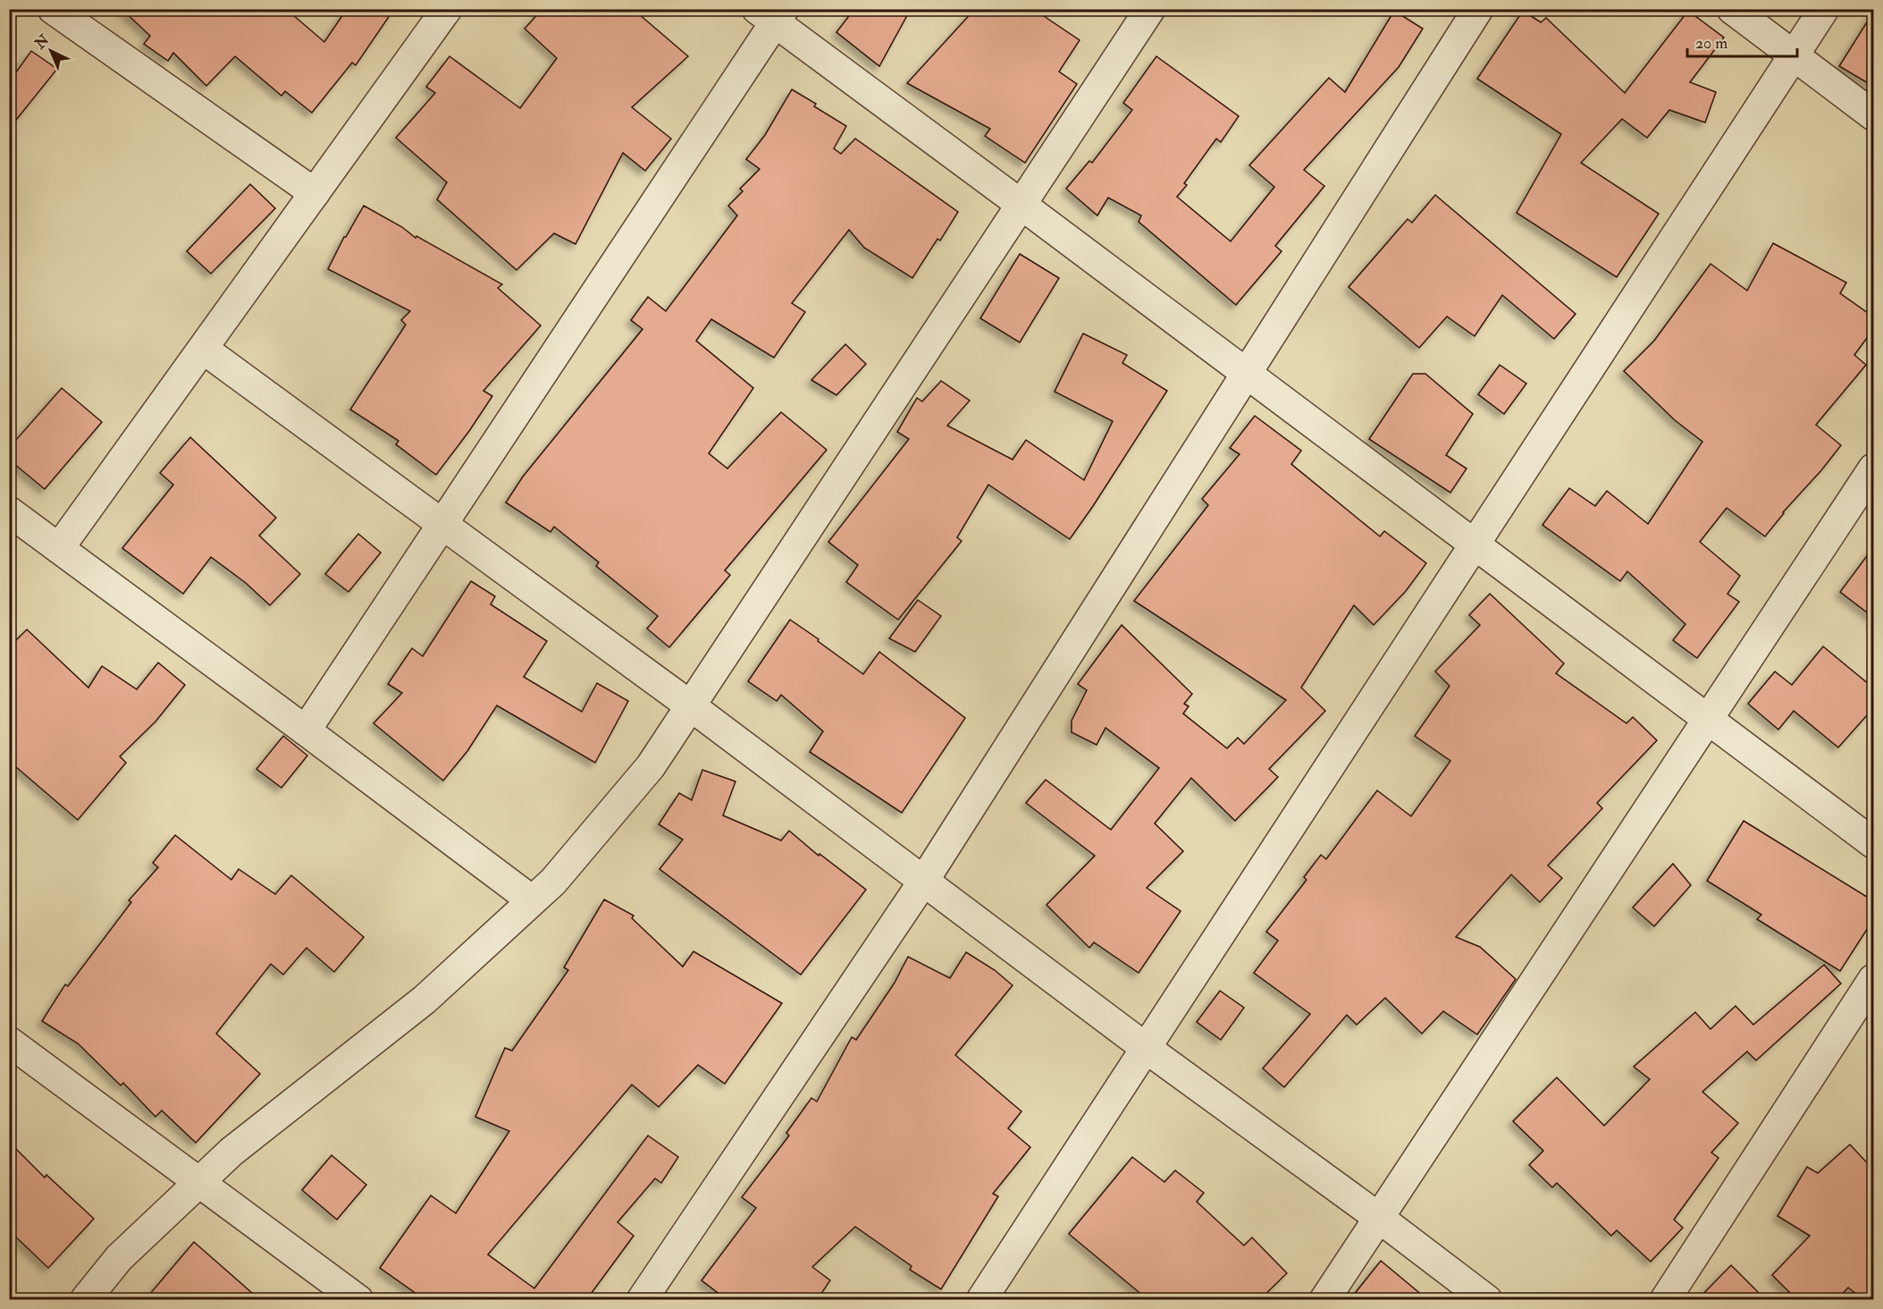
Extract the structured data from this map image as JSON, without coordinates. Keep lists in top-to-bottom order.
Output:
{
  "scale_bar": "20 m",
  "north": "top left"
}
